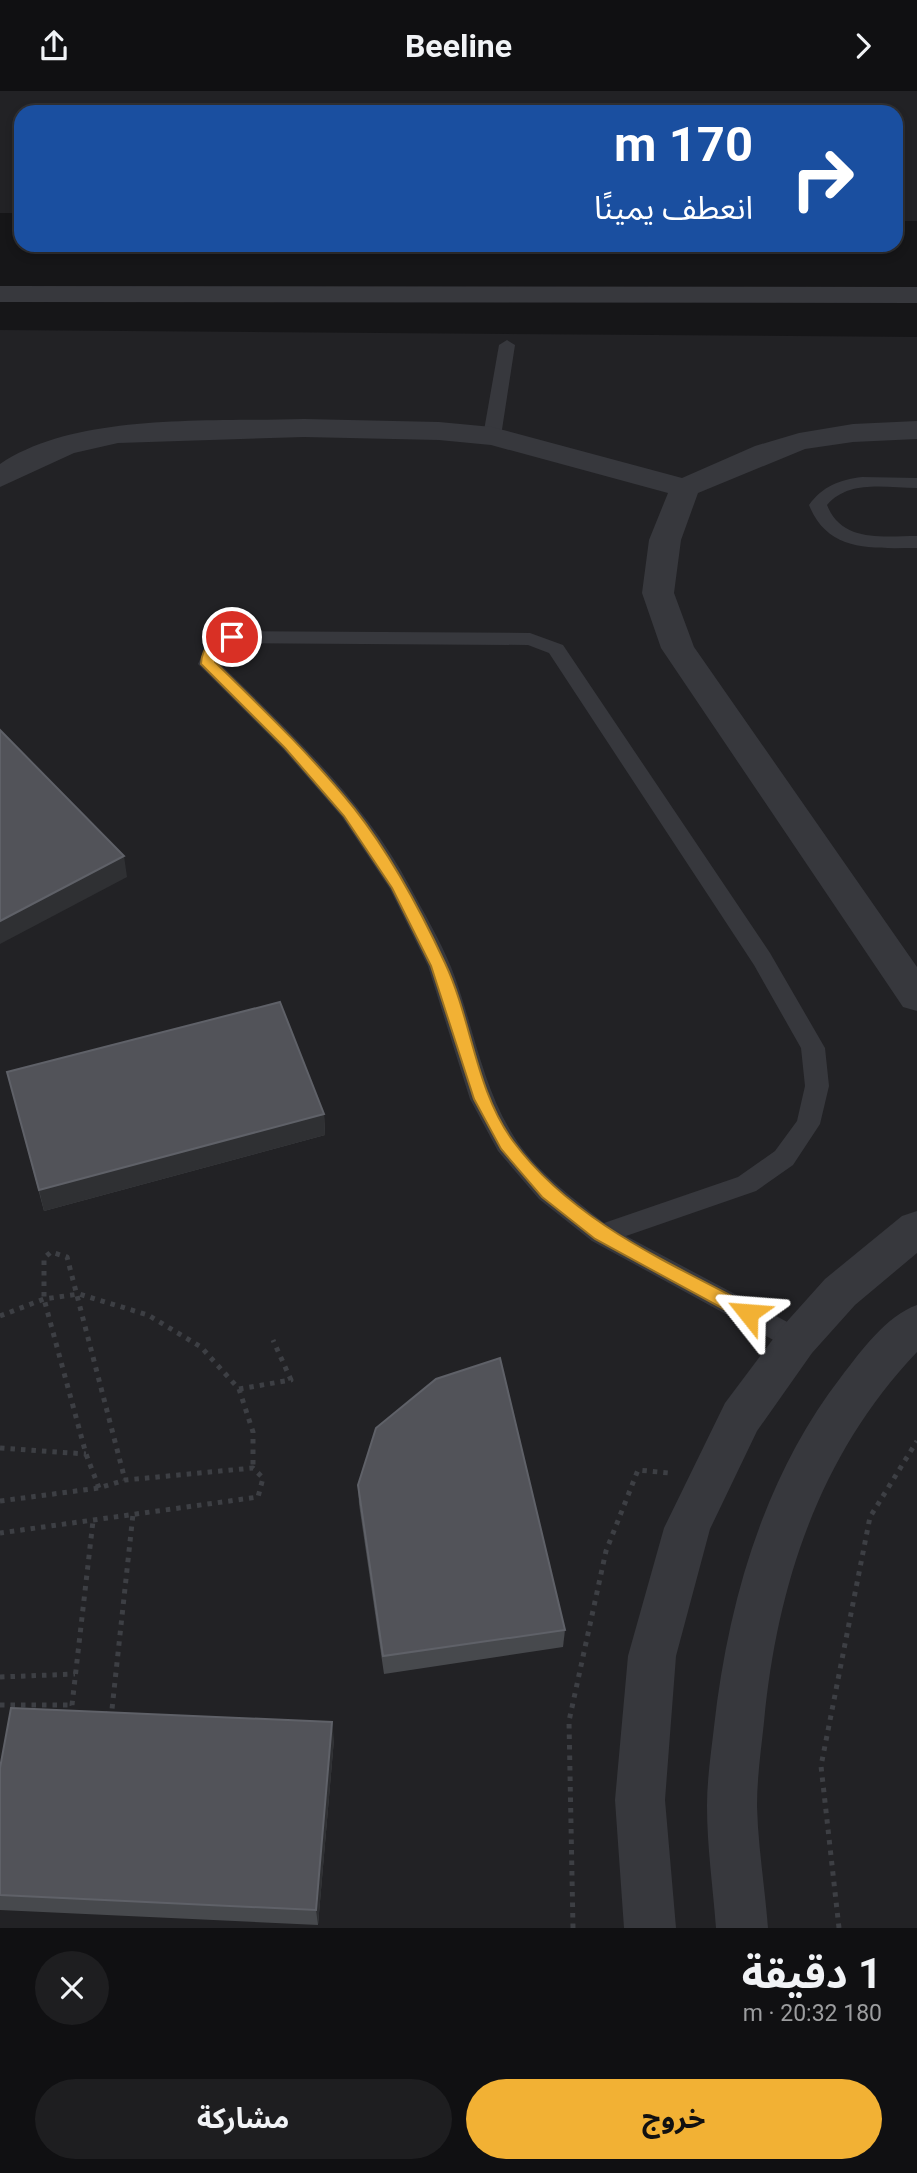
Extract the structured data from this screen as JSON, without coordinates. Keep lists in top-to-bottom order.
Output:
{
  "page": {
    "header": "Beeline",
    "turn": ["170 m", "انعطف يمينًا"],
    "heading": ["1 دقيقة", "180 m · 20:32"],
    "buttons": ["خروج", "مشاركة"]
  }
}
